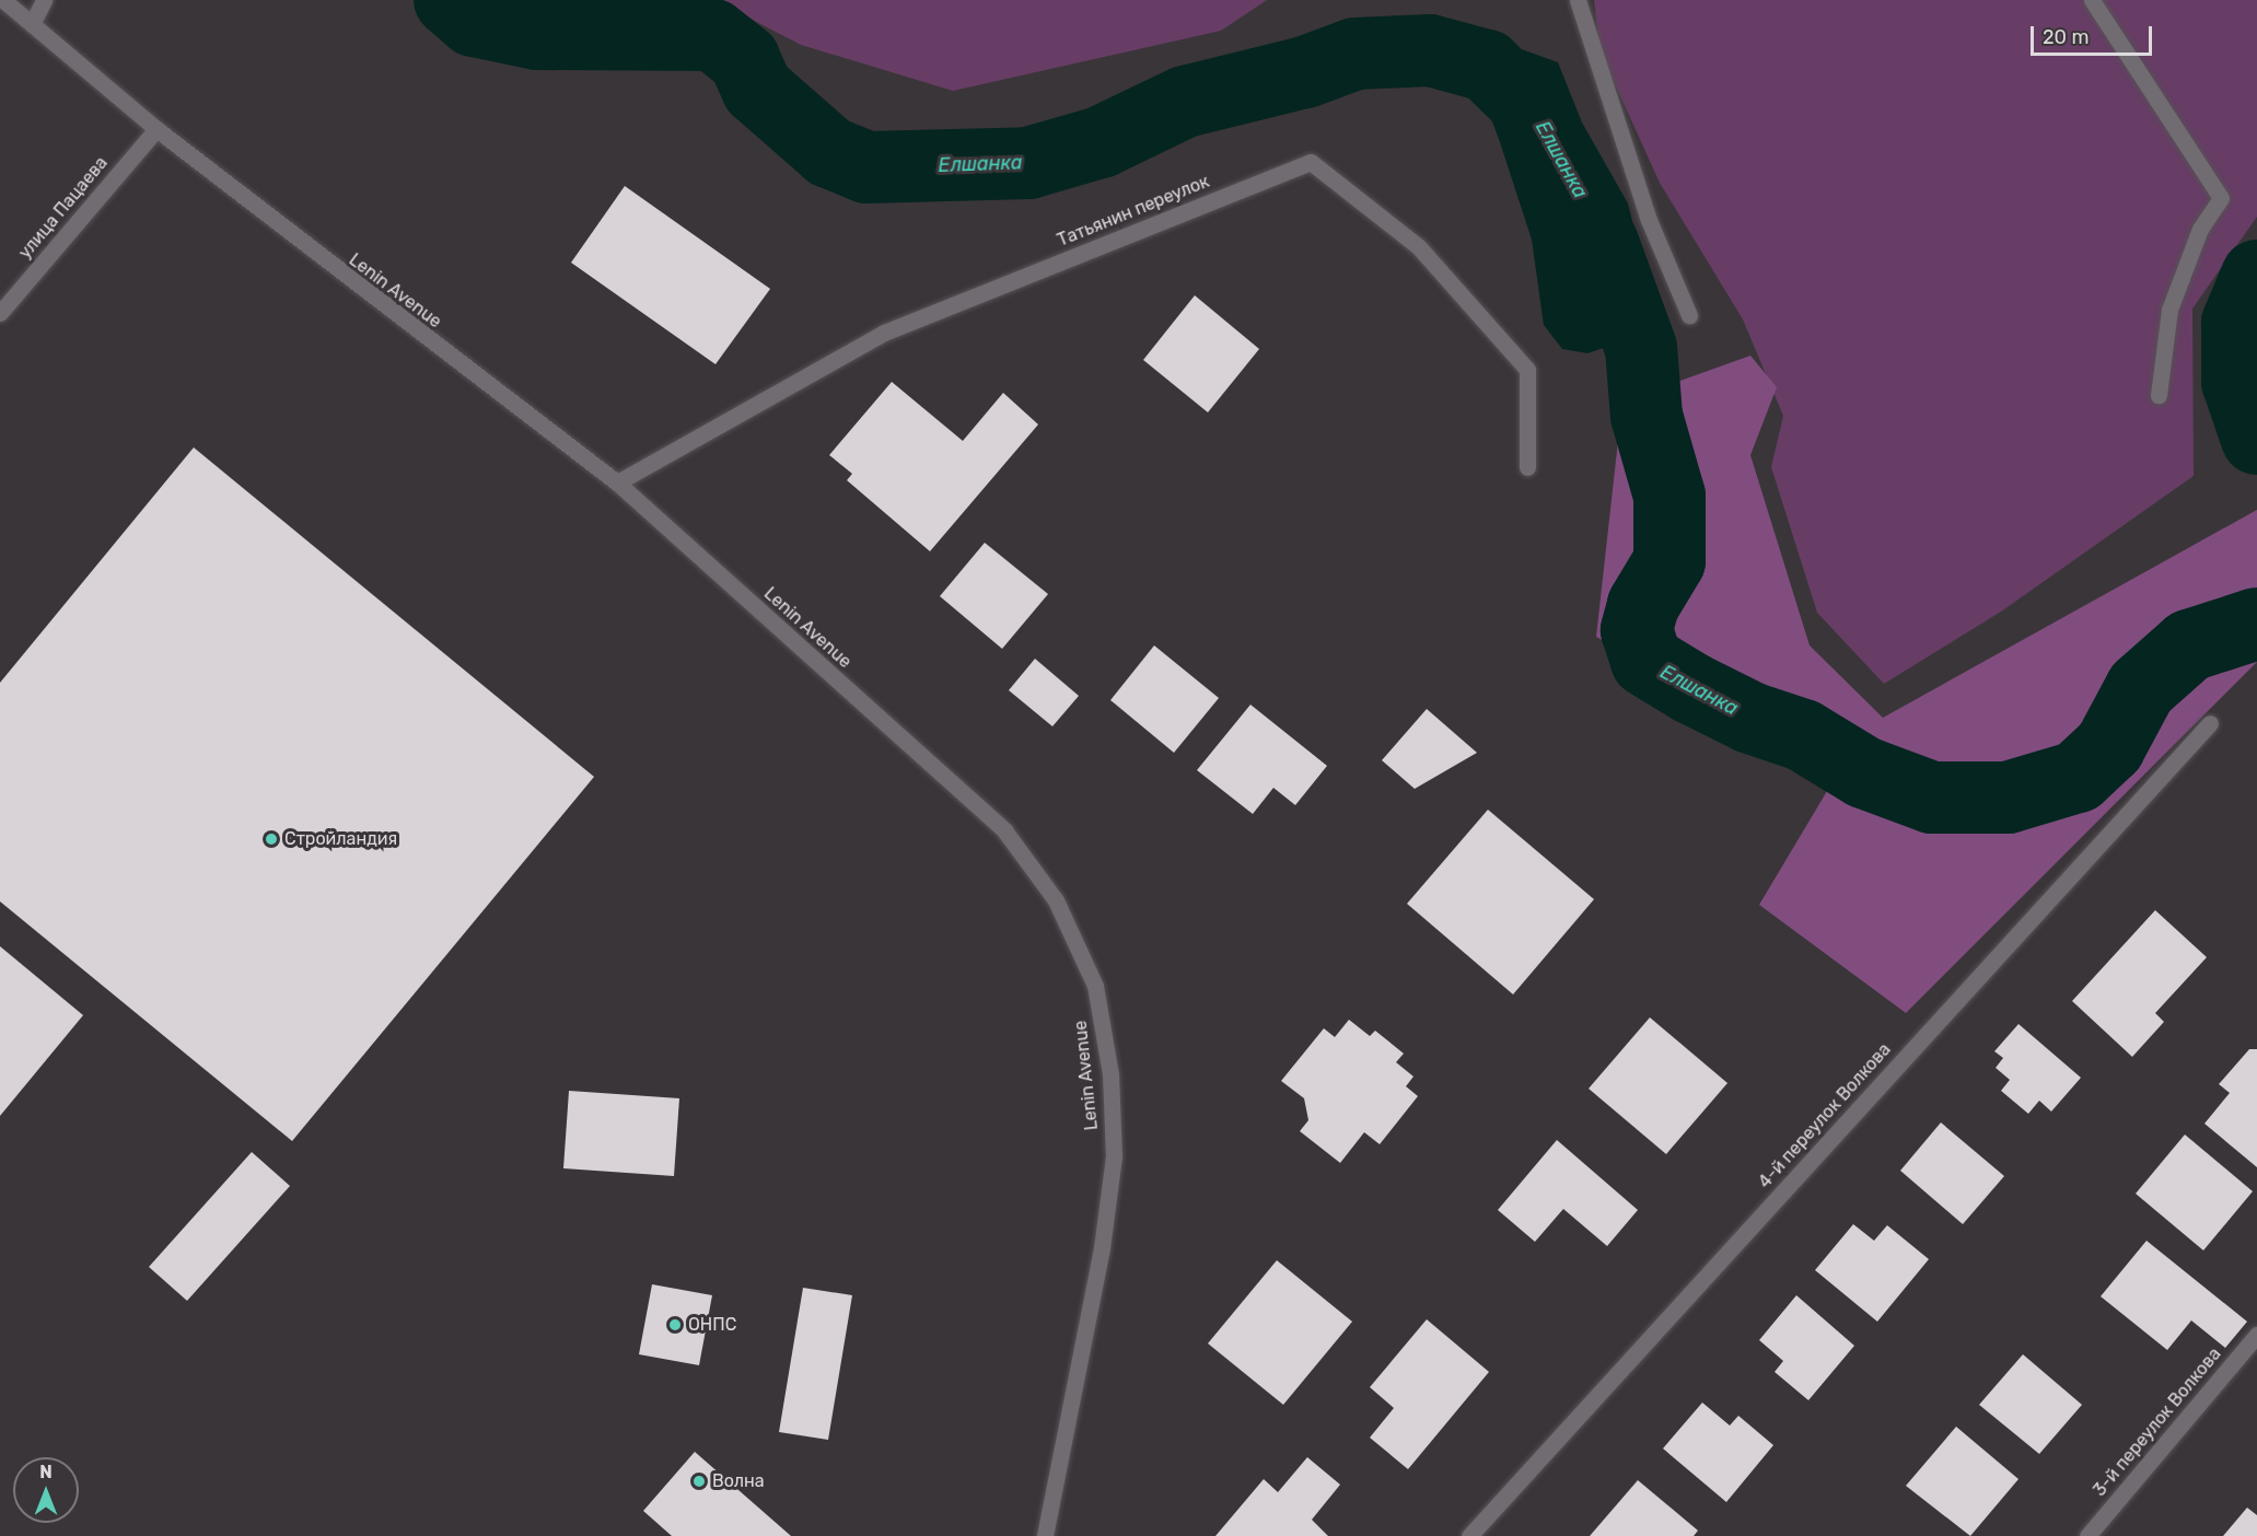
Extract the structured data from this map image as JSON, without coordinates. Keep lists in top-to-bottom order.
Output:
{
  "streets": {
    "street": [
      "улица Пацаева",
      "Татьянин переулок",
      "Lenin Avenue",
      "4-й переулок Волкова",
      "3-й переулок Волкова"
    ]
  },
  "crossings": [
    ["улица Пацаева", "Lenin Avenue"],
    ["Татьянин переулок", "Lenin Avenue"]
  ],
  "water": ["Елшанка"],
  "places": ["Стройландия", "ОНПС", "Волна"],
  "scale_bar": "20 m",
  "north": "top"
}
